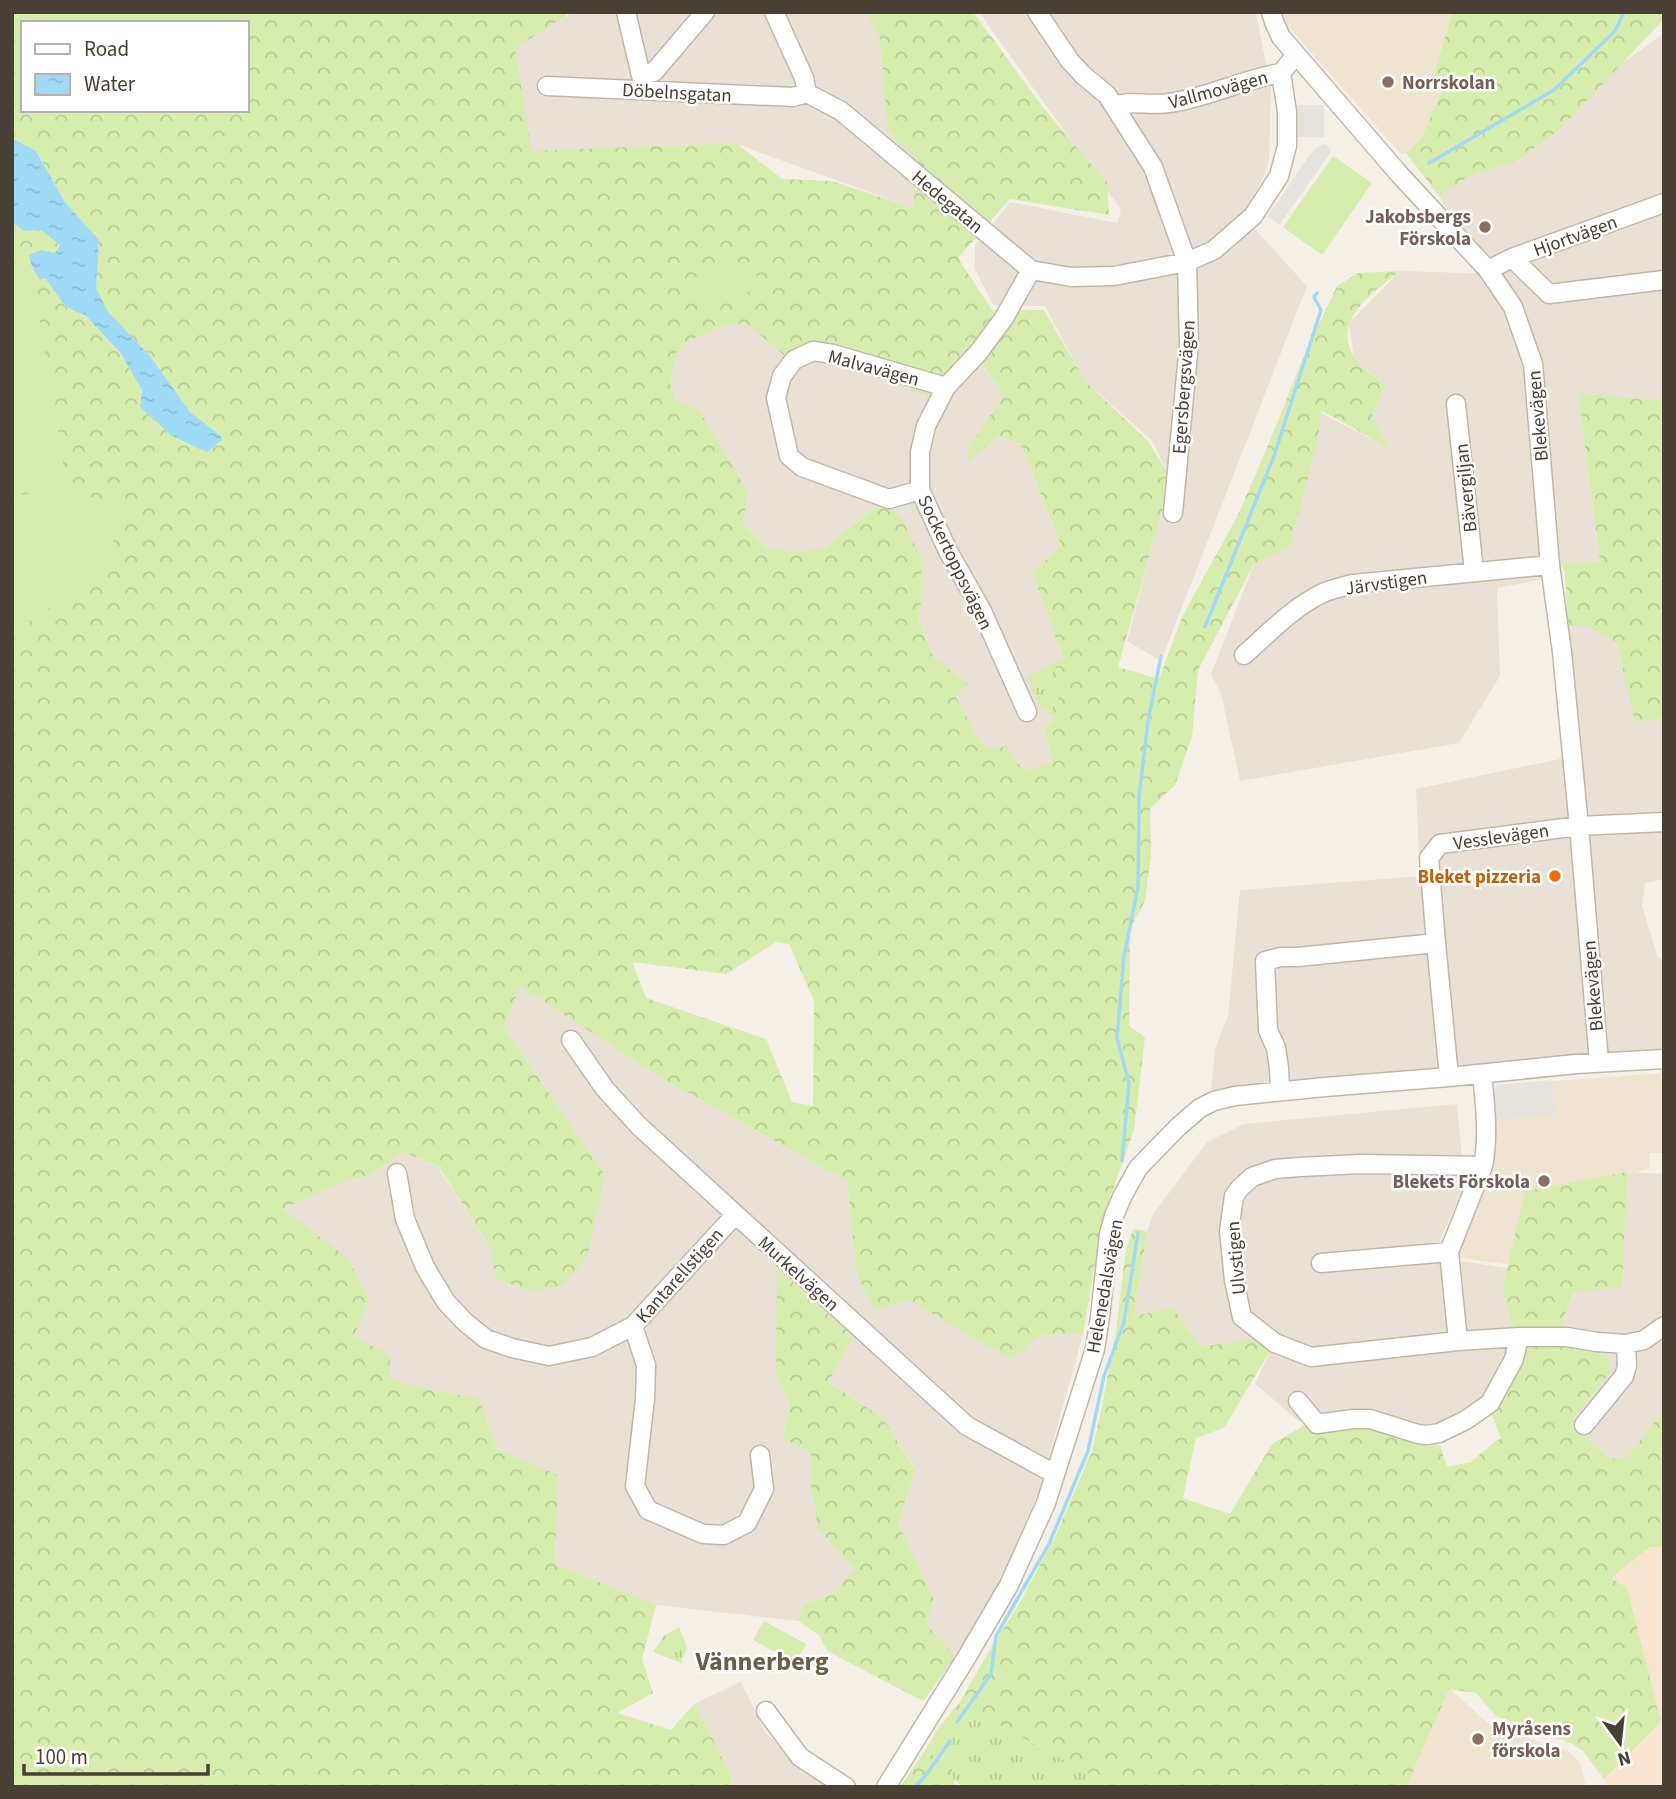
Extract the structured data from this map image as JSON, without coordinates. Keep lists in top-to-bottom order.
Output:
{
  "streets": {
    "street": [
      "Vallmovägen",
      "Döbelnsgatan",
      "Hedegatan",
      "Hjortvägen",
      "Malvavägen",
      "Egersbergsvägen",
      "Blekevägen",
      "Bävergiljan",
      "Sockertoppsvägen",
      "Järvstigen",
      "Vesslevägen",
      "Ulvstigen",
      "Murkelvägen",
      "Kantarellstigen",
      "Helenedalsvägen"
    ]
  },
  "crossings": [
    ["Vallmovägen", "Hedegatan"],
    ["Vallmovägen", "Egersbergsvägen"],
    ["Döbelnsgatan", "Hedegatan"],
    ["Hedegatan", "Egersbergsvägen"],
    ["Hedegatan", "Sockertoppsvägen"],
    ["Hjortvägen", "Blekevägen"],
    ["Malvavägen", "Sockertoppsvägen"],
    ["Blekevägen", "Järvstigen"],
    ["Blekevägen", "Vesslevägen"],
    ["Blekevägen", "Helenedalsvägen"],
    ["Bävergiljan", "Järvstigen"],
    ["Vesslevägen", "Helenedalsvägen"],
    ["Murkelvägen", "Kantarellstigen"],
    ["Murkelvägen", "Helenedalsvägen"]
  ],
  "districts": ["Vännerberg"],
  "places": [
    "Norrskolan",
    "Jakobsbergs Förskola",
    "Bleket pizzeria",
    "Blekets Förskola",
    "Myråsens förskola"
  ],
  "legend": ["Road", "Water"],
  "scale_bar": "100 m",
  "north": "bottom"
}
